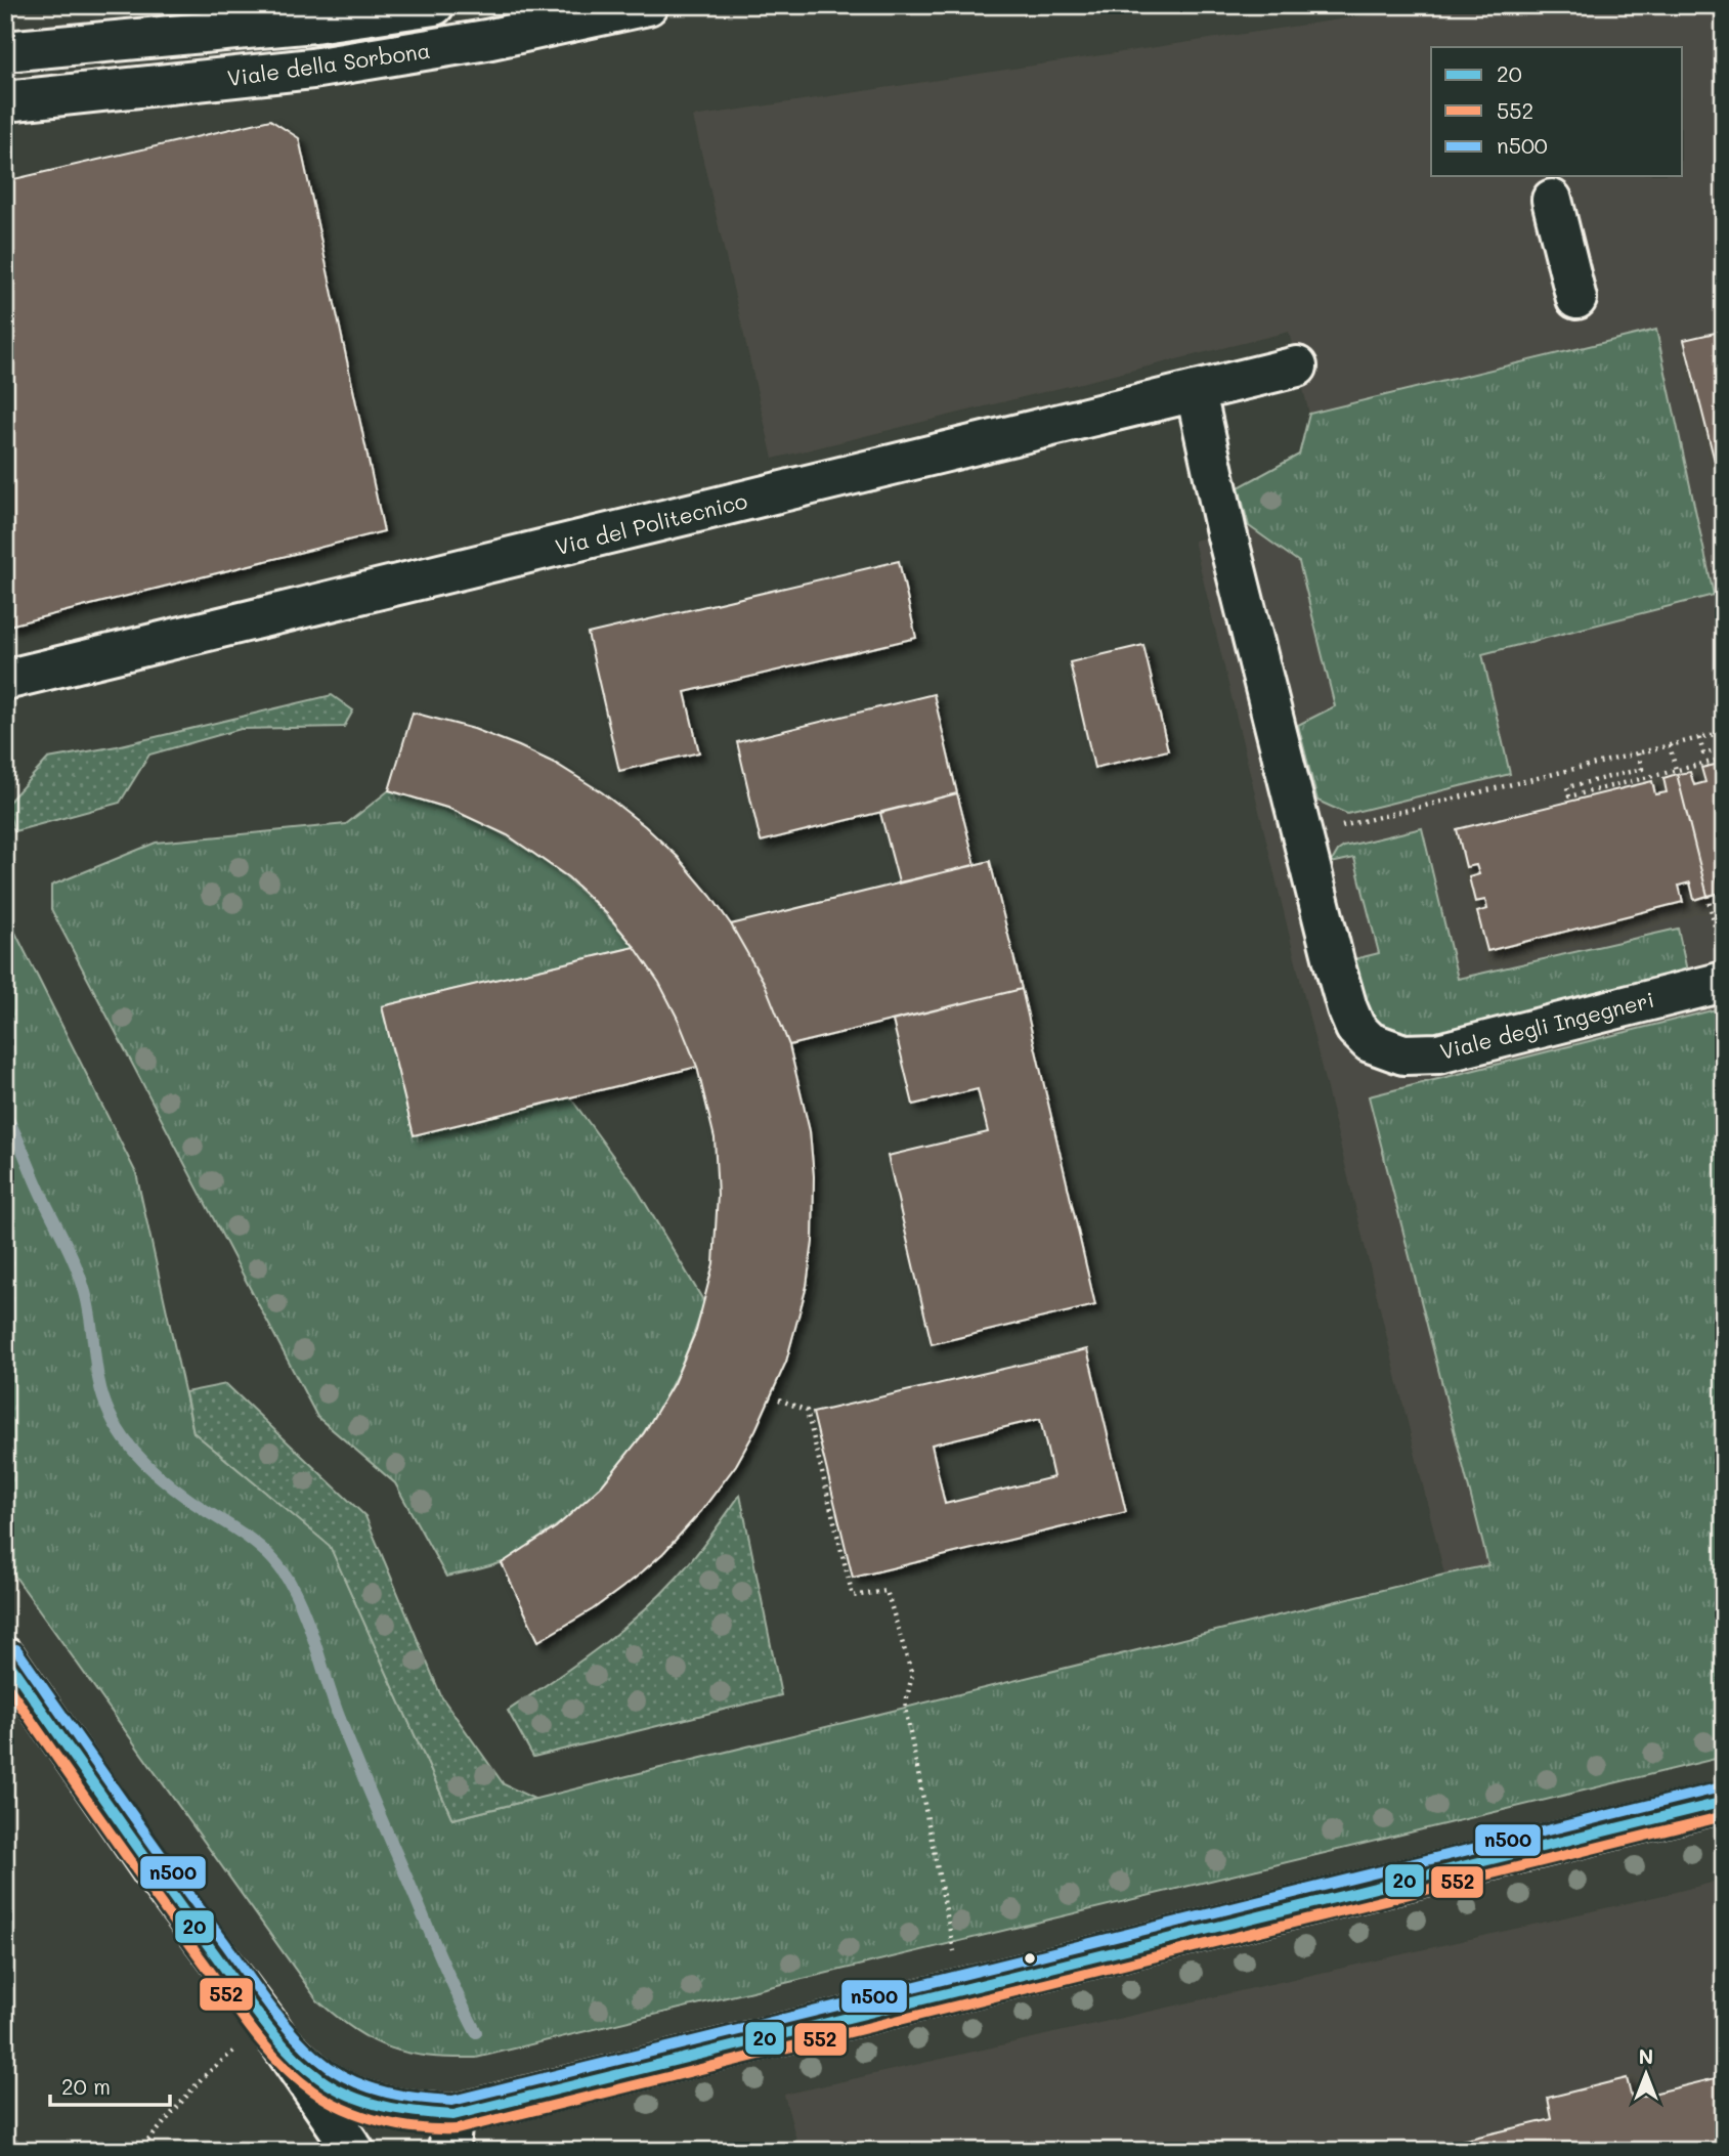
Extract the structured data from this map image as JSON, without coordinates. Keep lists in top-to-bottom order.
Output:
{
  "streets": {
    "street": ["Viale della Sorbona", "Via del Politecnico", "Viale degli Ingegneri"]
  },
  "lines": ["transit line n500", "transit line 20", "transit line 552"],
  "legend": ["20", "552", "n500"],
  "scale_bar": "20 m",
  "north": "top"
}
